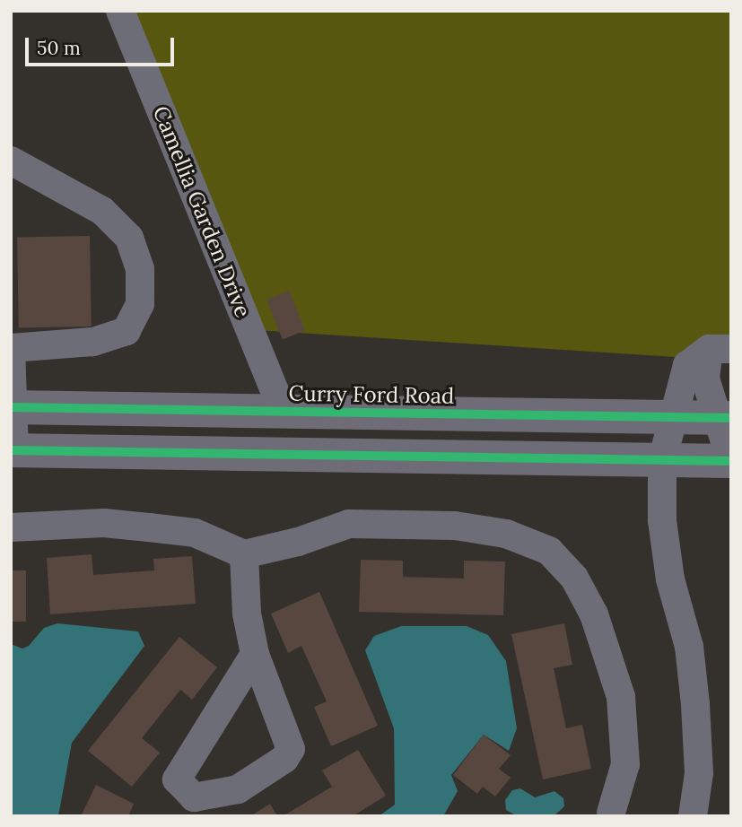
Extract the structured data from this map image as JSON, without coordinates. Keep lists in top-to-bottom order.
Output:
{
  "streets": {
    "main road": ["Curry Ford Road"],
    "street": ["Camellia Garden Drive"]
  },
  "crossings": [
    ["Camellia Garden Drive", "Curry Ford Road"]
  ],
  "scale_bar": "50 m"
}
